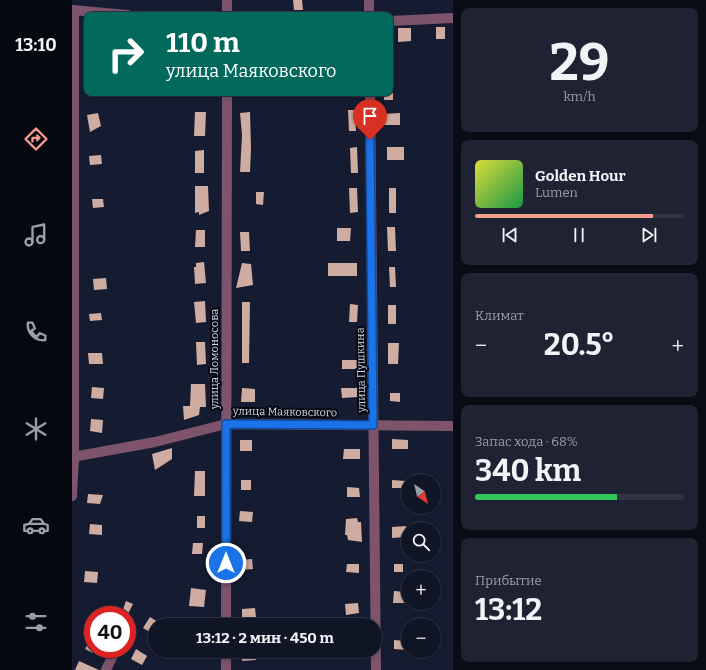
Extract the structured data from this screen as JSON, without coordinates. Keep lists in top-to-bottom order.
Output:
{
  "streets": {
    "street": ["улица Ломоносова", "улица Пушкина", "улица Маяковского"]
  },
  "crossings": [
    ["улица Ломоносова", "улица Маяковского"],
    ["улица Пушкина", "улица Маяковского"]
  ],
  "north": "bottom right",
  "page": {
    "tabs": "13:10",
    "tile": [
      ["29", "km/h"],
      "Климат",
      ["Запас хода · 68%", "340 km"],
      ["Прибытие", "13:12"]
    ],
    "turn": ["110 m", "улица Маяковского"],
    "song": ["Golden Hour", "Lumen"],
    "heat": ["−", "20.5°", "+"],
    "map_buttons": ["+", "−"],
    "limit": "40",
    "trip": "13:12 · 2 мин · 450 m"
  }
}
